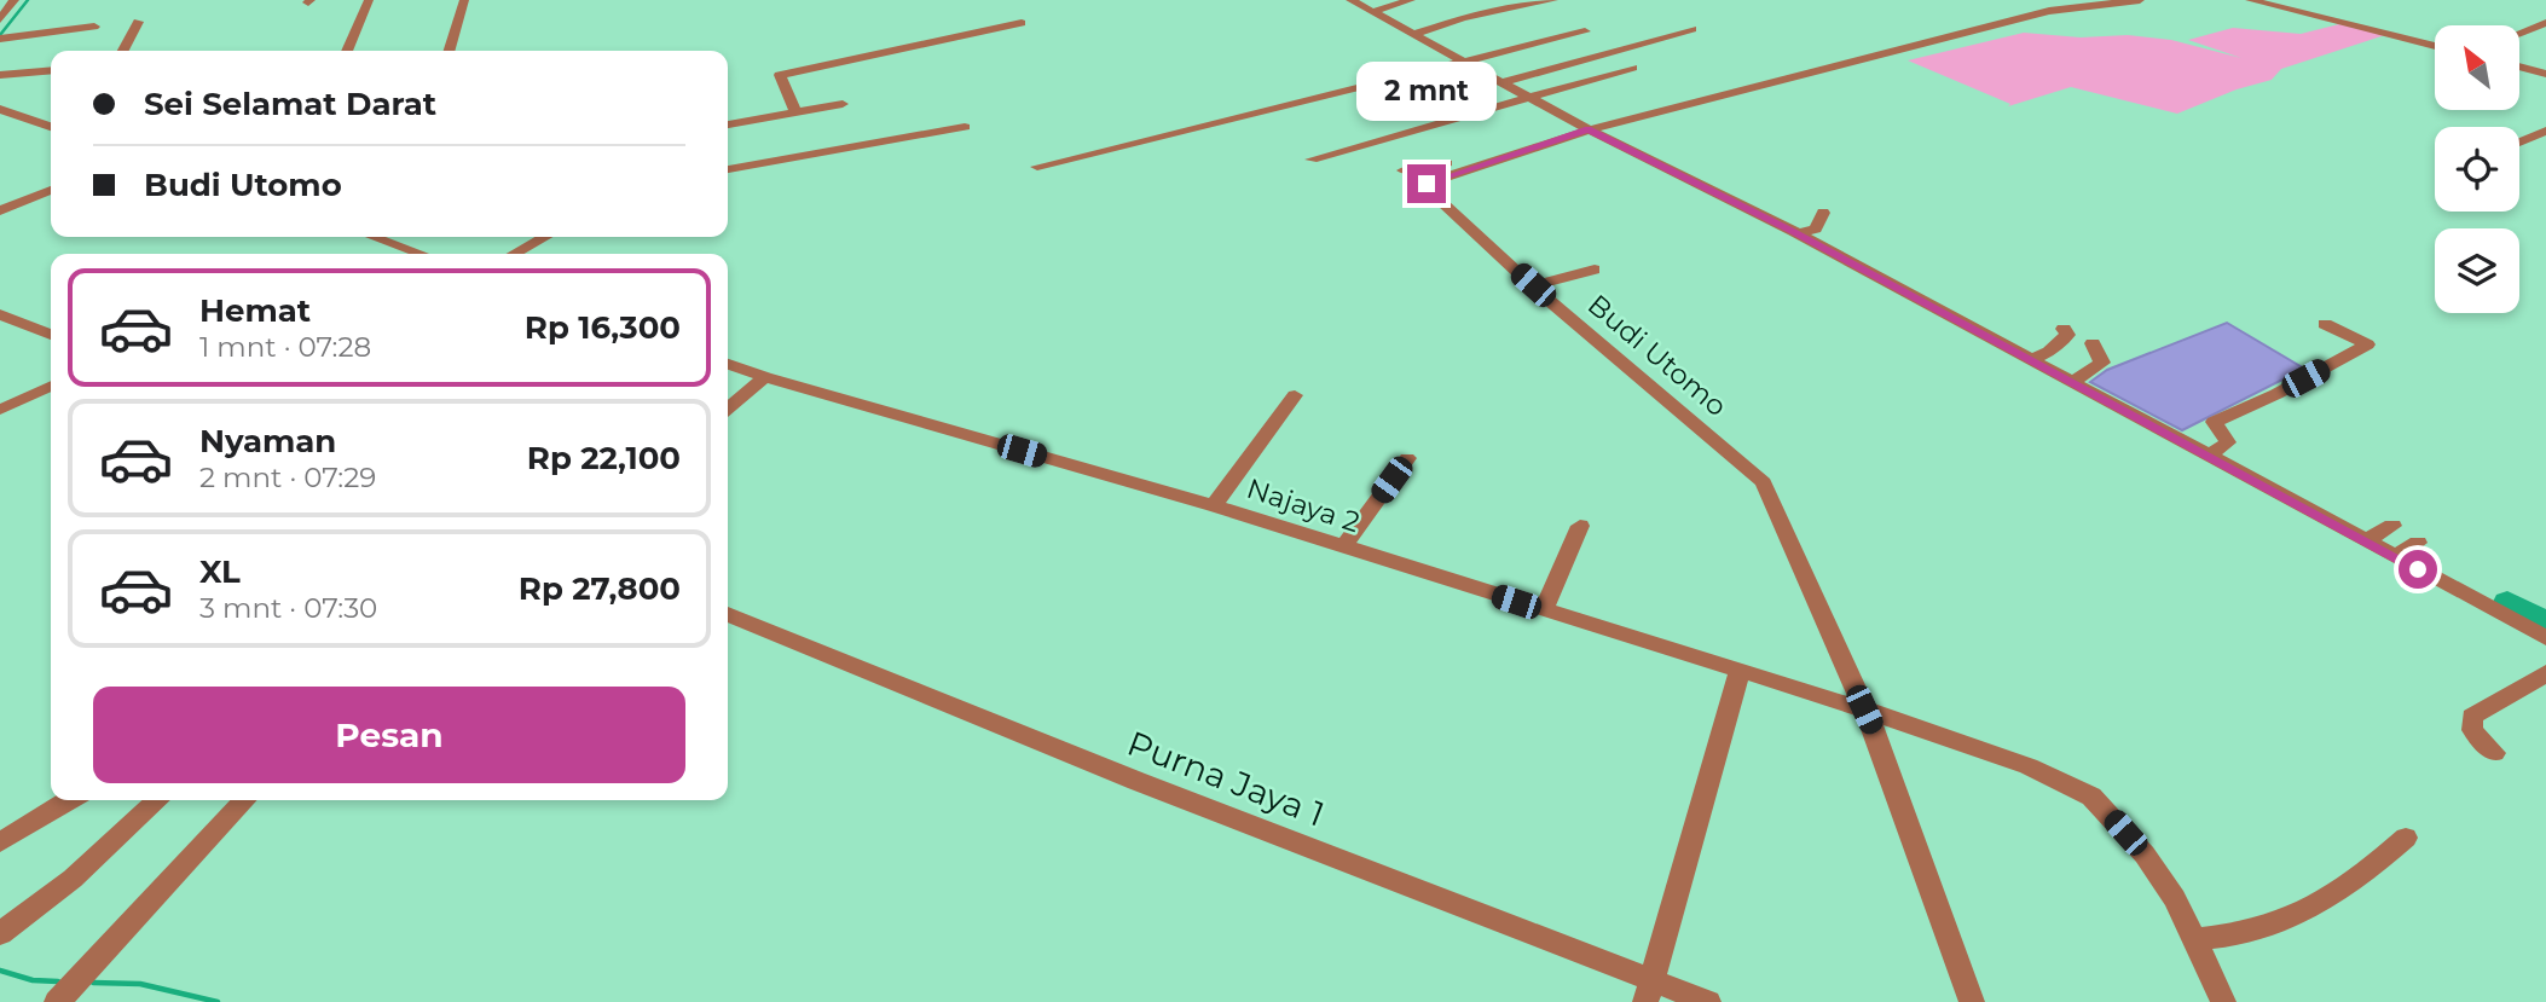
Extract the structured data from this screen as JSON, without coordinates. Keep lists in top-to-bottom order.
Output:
{
  "streets": {
    "street": ["Budi Utomo", "Najaya 2", "Purna Jaya 1"]
  },
  "crossings": [
    ["Budi Utomo", "Najaya 2"]
  ],
  "north": "top left",
  "page": {
    "banner": ["Sei Selamat Darat", "Budi Utomo"],
    "bubble": "2 mnt",
    "list": [
      {
        "name": "Hemat",
        "note": "1 mnt · 07:28",
        "value": "Rp 16,300"
      },
      {
        "name": "Nyaman",
        "note": "2 mnt · 07:29",
        "value": "Rp 22,100"
      },
      {
        "name": "XL",
        "note": "3 mnt · 07:30",
        "value": "Rp 27,800"
      }
    ],
    "buttons": "Pesan"
  }
}
